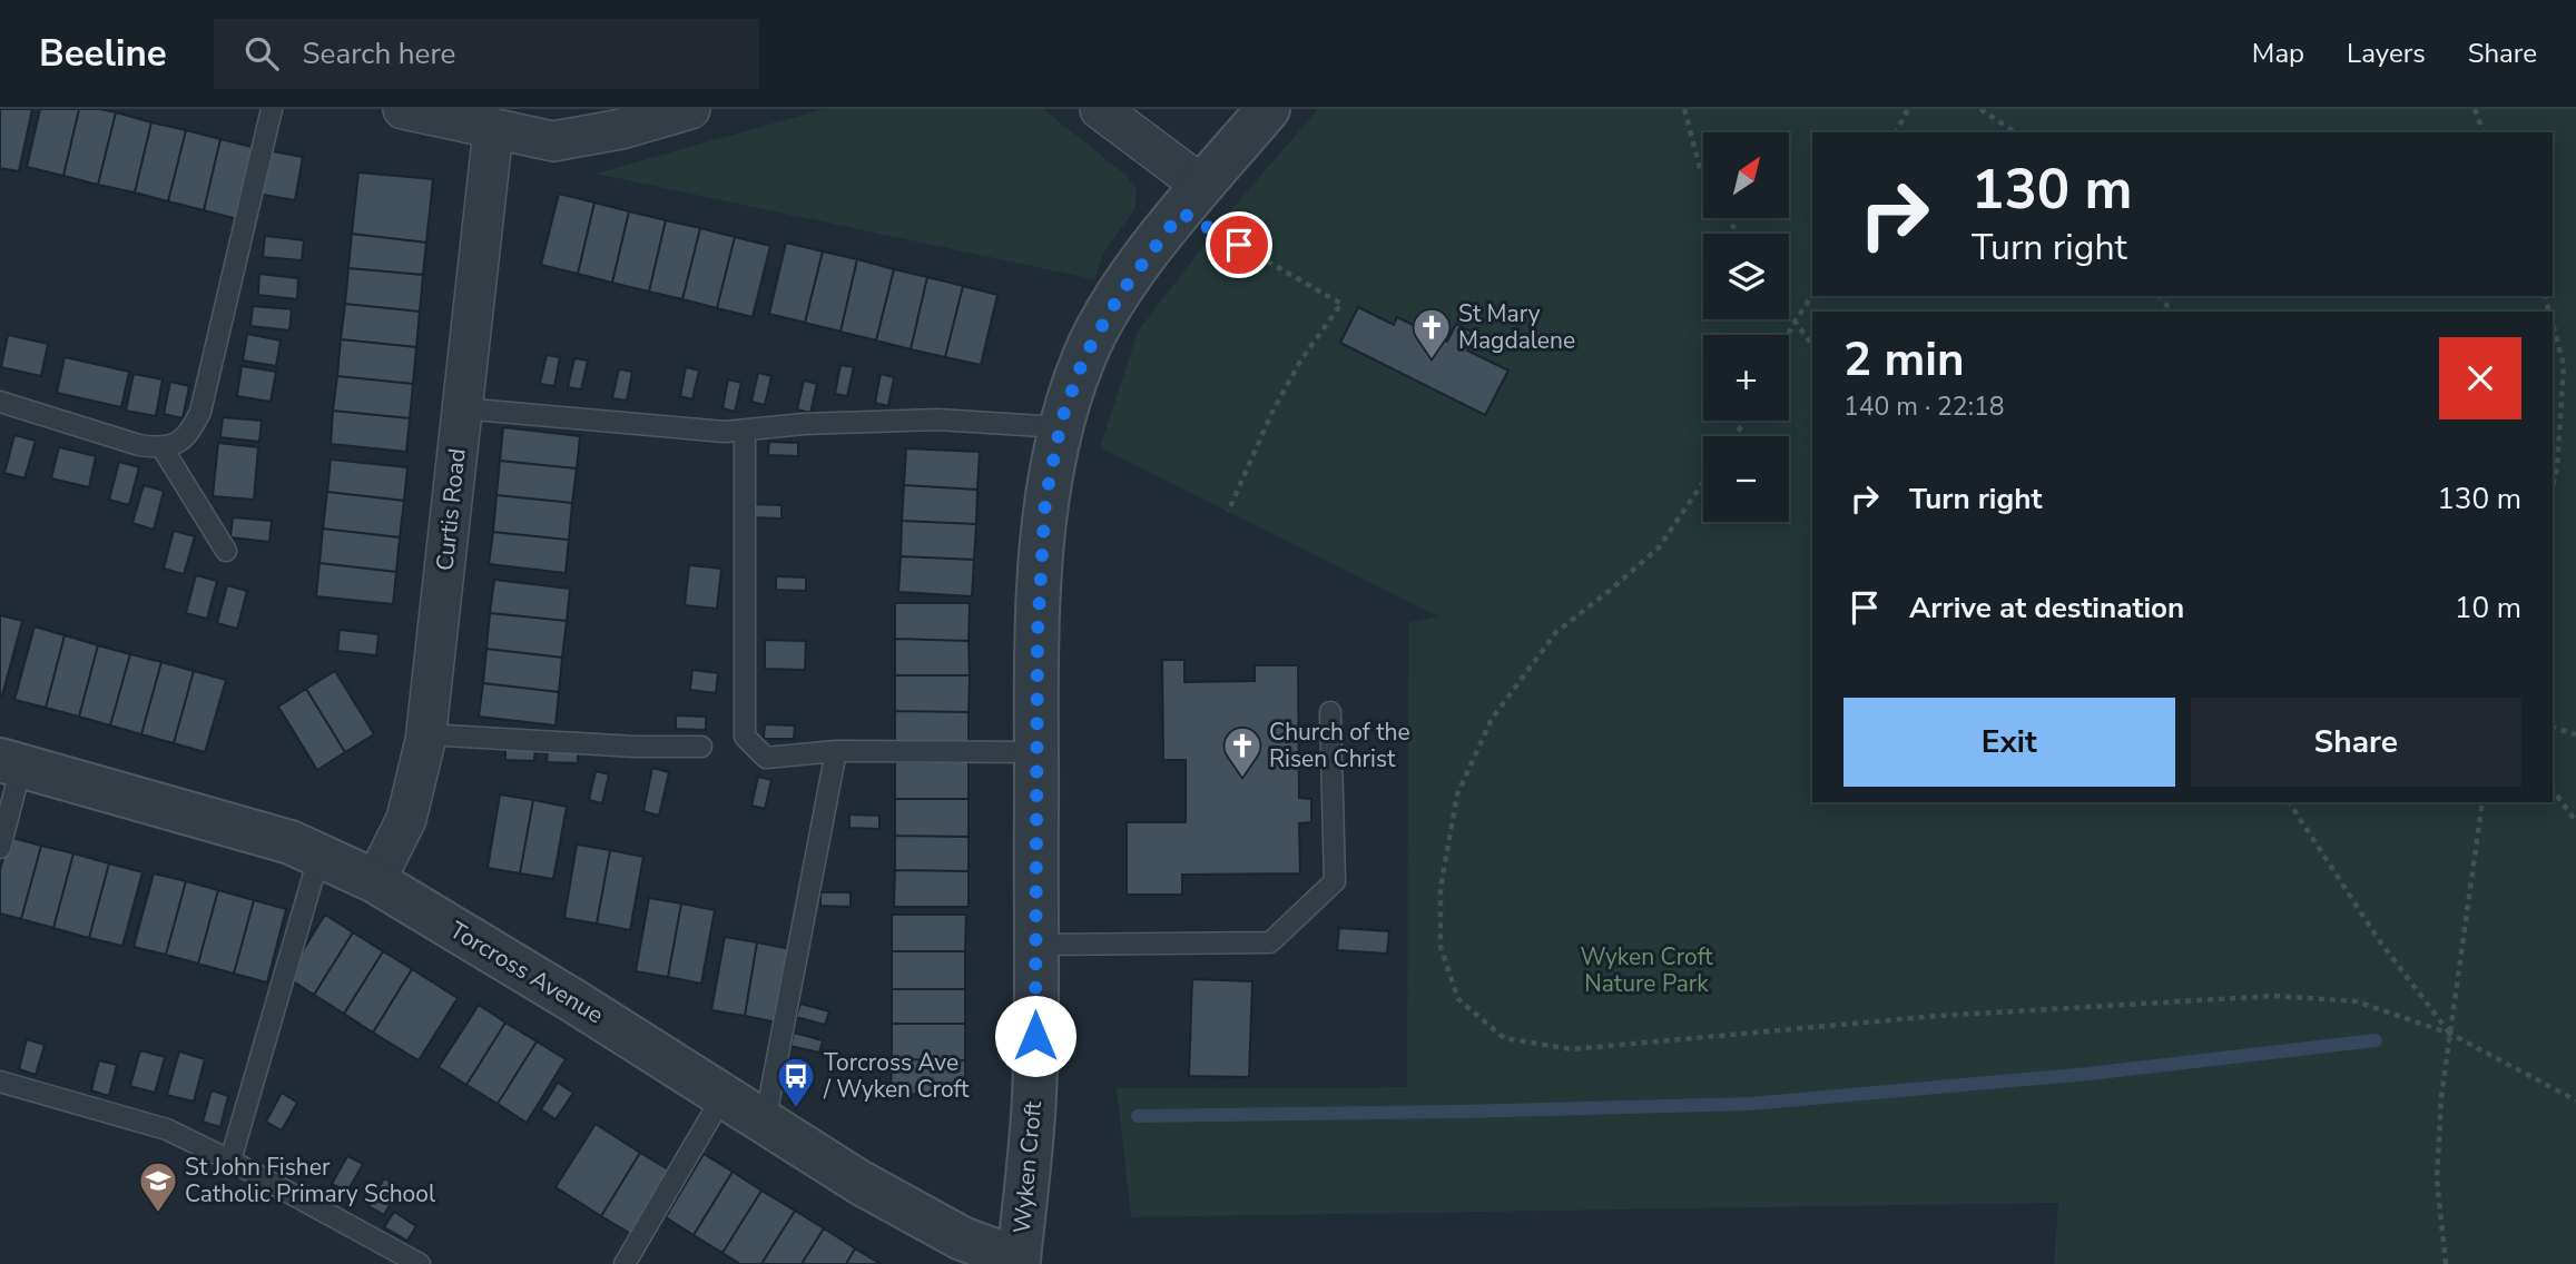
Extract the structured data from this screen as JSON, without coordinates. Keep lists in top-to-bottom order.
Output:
{
  "streets": {
    "street": ["Curtis Road", "Torcross Avenue", "Wyken Croft"]
  },
  "crossings": [
    ["Curtis Road", "Torcross Avenue"],
    ["Torcross Avenue", "Wyken Croft"]
  ],
  "parks": ["Wyken Croft Nature Park"],
  "places": {
    "church": ["St Mary Magdalene", "Church of the Risen Christ"],
    "bus stop": ["Torcross Ave / Wyken Croft"],
    "school or university": ["St John Fisher Catholic Primary School"]
  },
  "north": "top right",
  "page": {
    "header": "Beeline",
    "search": "Search here",
    "nav": ["Map", "Layers", "Share"],
    "map_buttons": ["+", "−"],
    "turn": ["130 m", "Turn right"],
    "heading": ["2 min", "140 m · 22:18"],
    "list": [
      {
        "name": "Turn right",
        "value": "130 m"
      },
      {
        "name": "Arrive at destination",
        "value": "10 m"
      }
    ],
    "buttons": ["Exit", "Share"]
  }
}
